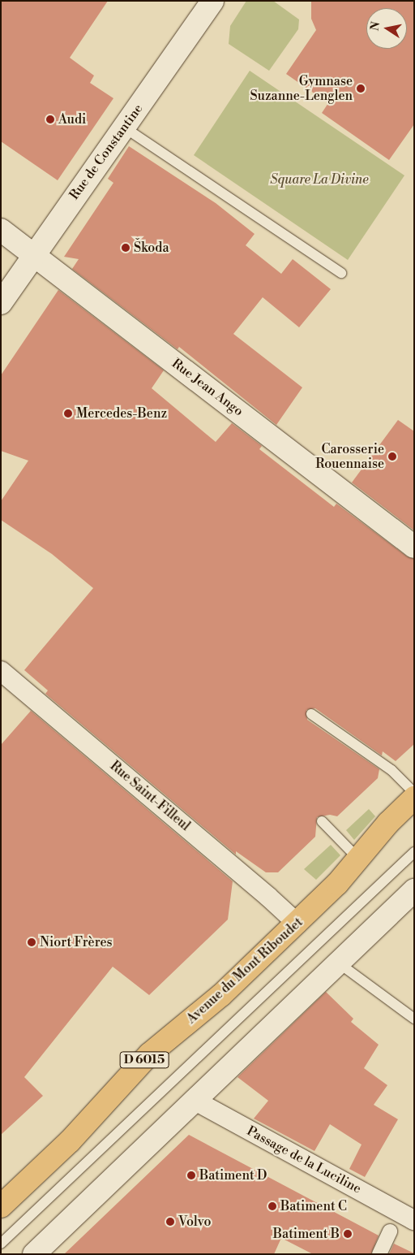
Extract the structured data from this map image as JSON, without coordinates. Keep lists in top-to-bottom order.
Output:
{
  "streets": {
    "main road": ["Avenue du Mont Riboudet", "D 6015"],
    "street": [
      "Rue de Constantine",
      "Rue Jean Ango",
      "Rue Saint-Filleul",
      "Passage de la Luciline"
    ]
  },
  "crossings": [
    ["Rue de Constantine", "Rue Jean Ango"],
    ["Rue Saint-Filleul", "Avenue du Mont Riboudet"]
  ],
  "parks": ["Square La Divine"],
  "places": [
    "Gymnase Suzanne-Lenglen",
    "Audi",
    "Škoda",
    "Mercedes-Benz",
    "Carosserie Rouennaise",
    "Niort Frères",
    "Batiment D",
    "Batiment C",
    "Volvo",
    "Batiment B"
  ],
  "north": "left"
}
